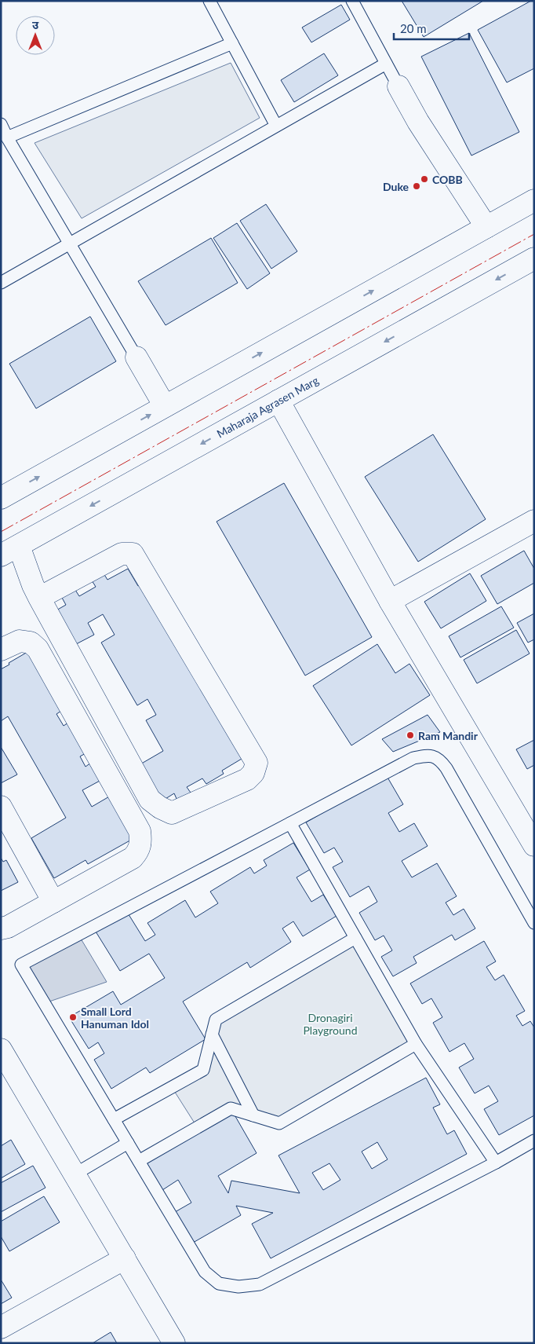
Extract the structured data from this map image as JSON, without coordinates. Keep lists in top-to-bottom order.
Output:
{
  "streets": {
    "street": ["Maharaja Agrasen Marg"]
  },
  "parks": ["Dronagiri Playground"],
  "places": [
    "COBB",
    "Duke",
    "Ram Mandir",
    "Small Lord Hanuman Idol"
  ],
  "scale_bar": "20 m",
  "north": "top"
}
